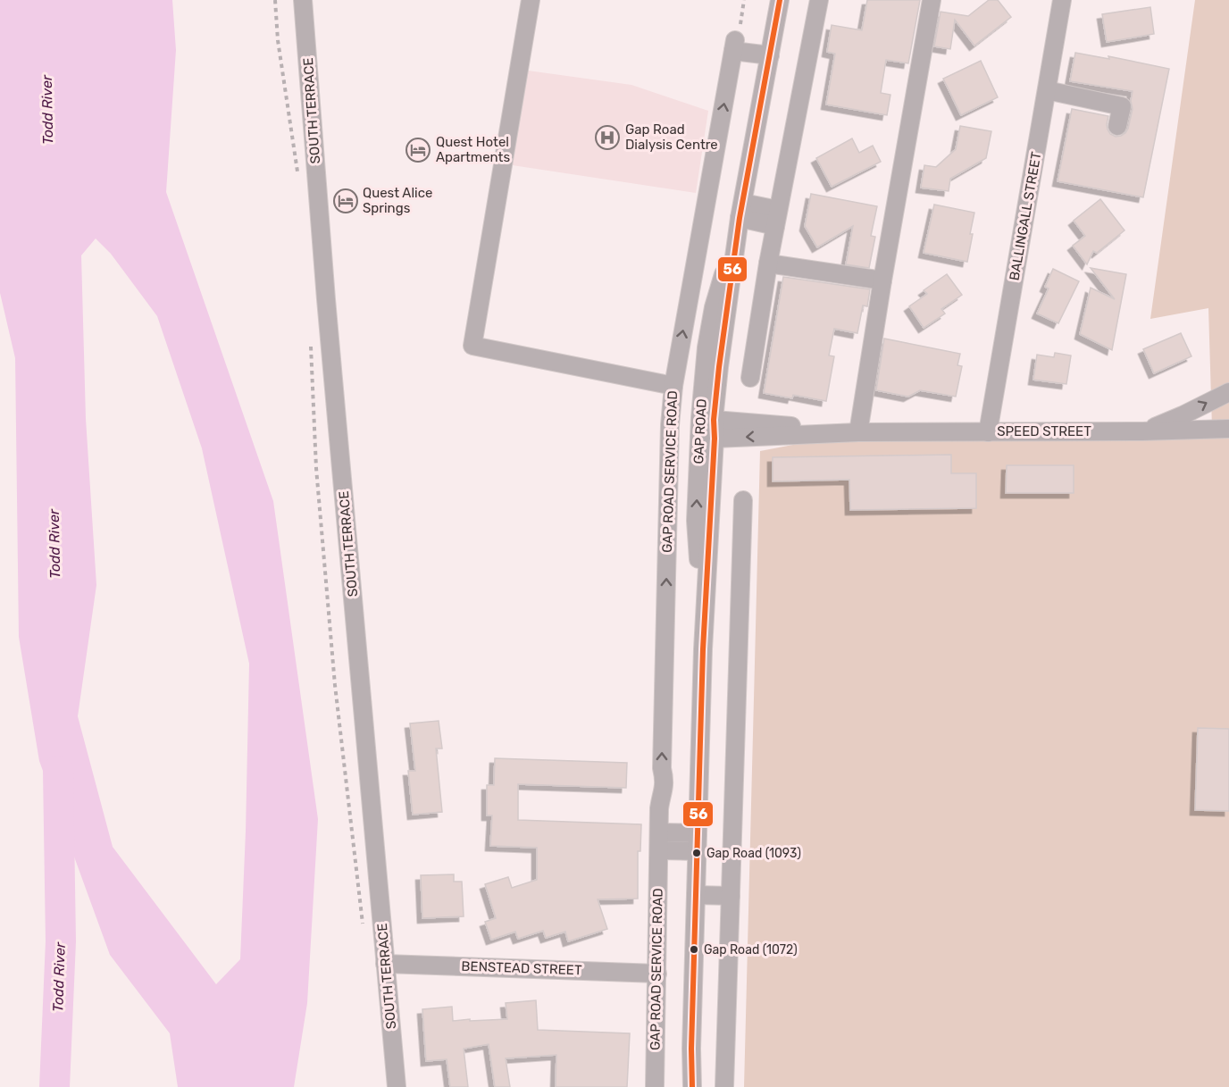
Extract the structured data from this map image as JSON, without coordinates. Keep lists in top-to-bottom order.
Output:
{
  "streets": {
    "street": [
      "SOUTH TERRACE",
      "BALLINGALL STREET",
      "GAP ROAD",
      "SPEED STREET",
      "GAP ROAD SERVICE ROAD",
      "BENSTEAD STREET"
    ]
  },
  "crossings": [
    ["SOUTH TERRACE", "BENSTEAD STREET"],
    ["BALLINGALL STREET", "SPEED STREET"],
    ["GAP ROAD", "SPEED STREET"],
    ["GAP ROAD SERVICE ROAD", "BENSTEAD STREET"]
  ],
  "water": ["Todd River"],
  "places": {
    "hospital": ["Gap Road Dialysis Centre"],
    "hotel": ["Quest Hotel Apartments", "Quest Alice Springs"],
    "other": ["Gap Road (1093)", "Gap Road (1072)"]
  },
  "lines": ["transit line 56"]
}
